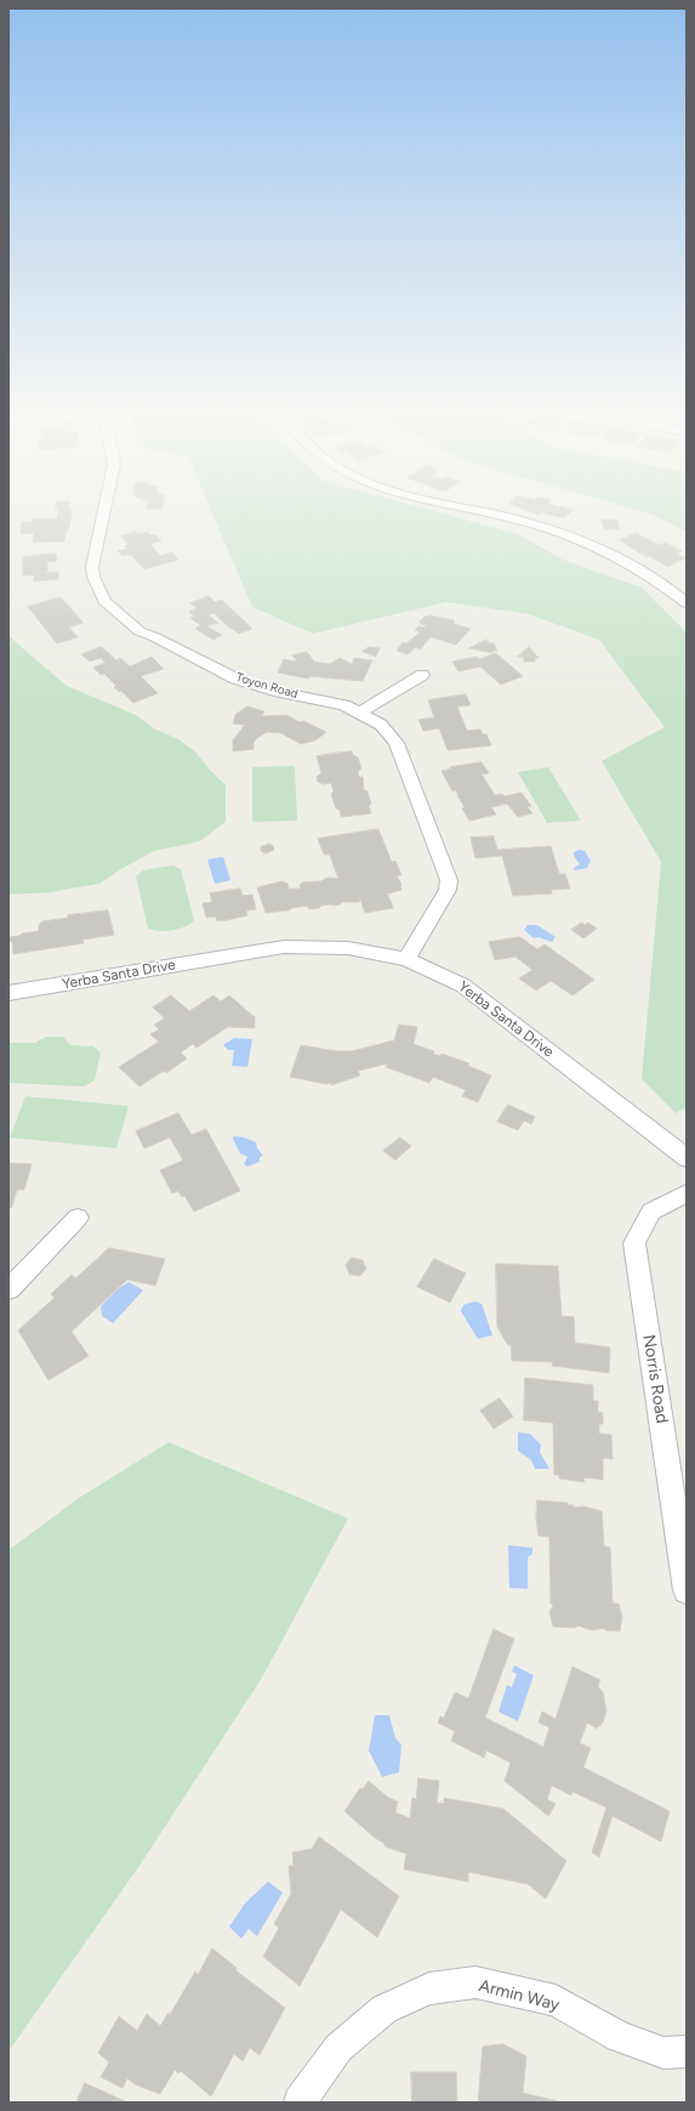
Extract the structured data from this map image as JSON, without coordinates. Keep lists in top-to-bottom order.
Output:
{
  "streets": {
    "street": [
      "Toyon Road",
      "Yerba Santa Drive",
      "Norris Road",
      "Armin Way"
    ]
  },
  "crossings": [
    ["Toyon Road", "Yerba Santa Drive"]
  ]
}
